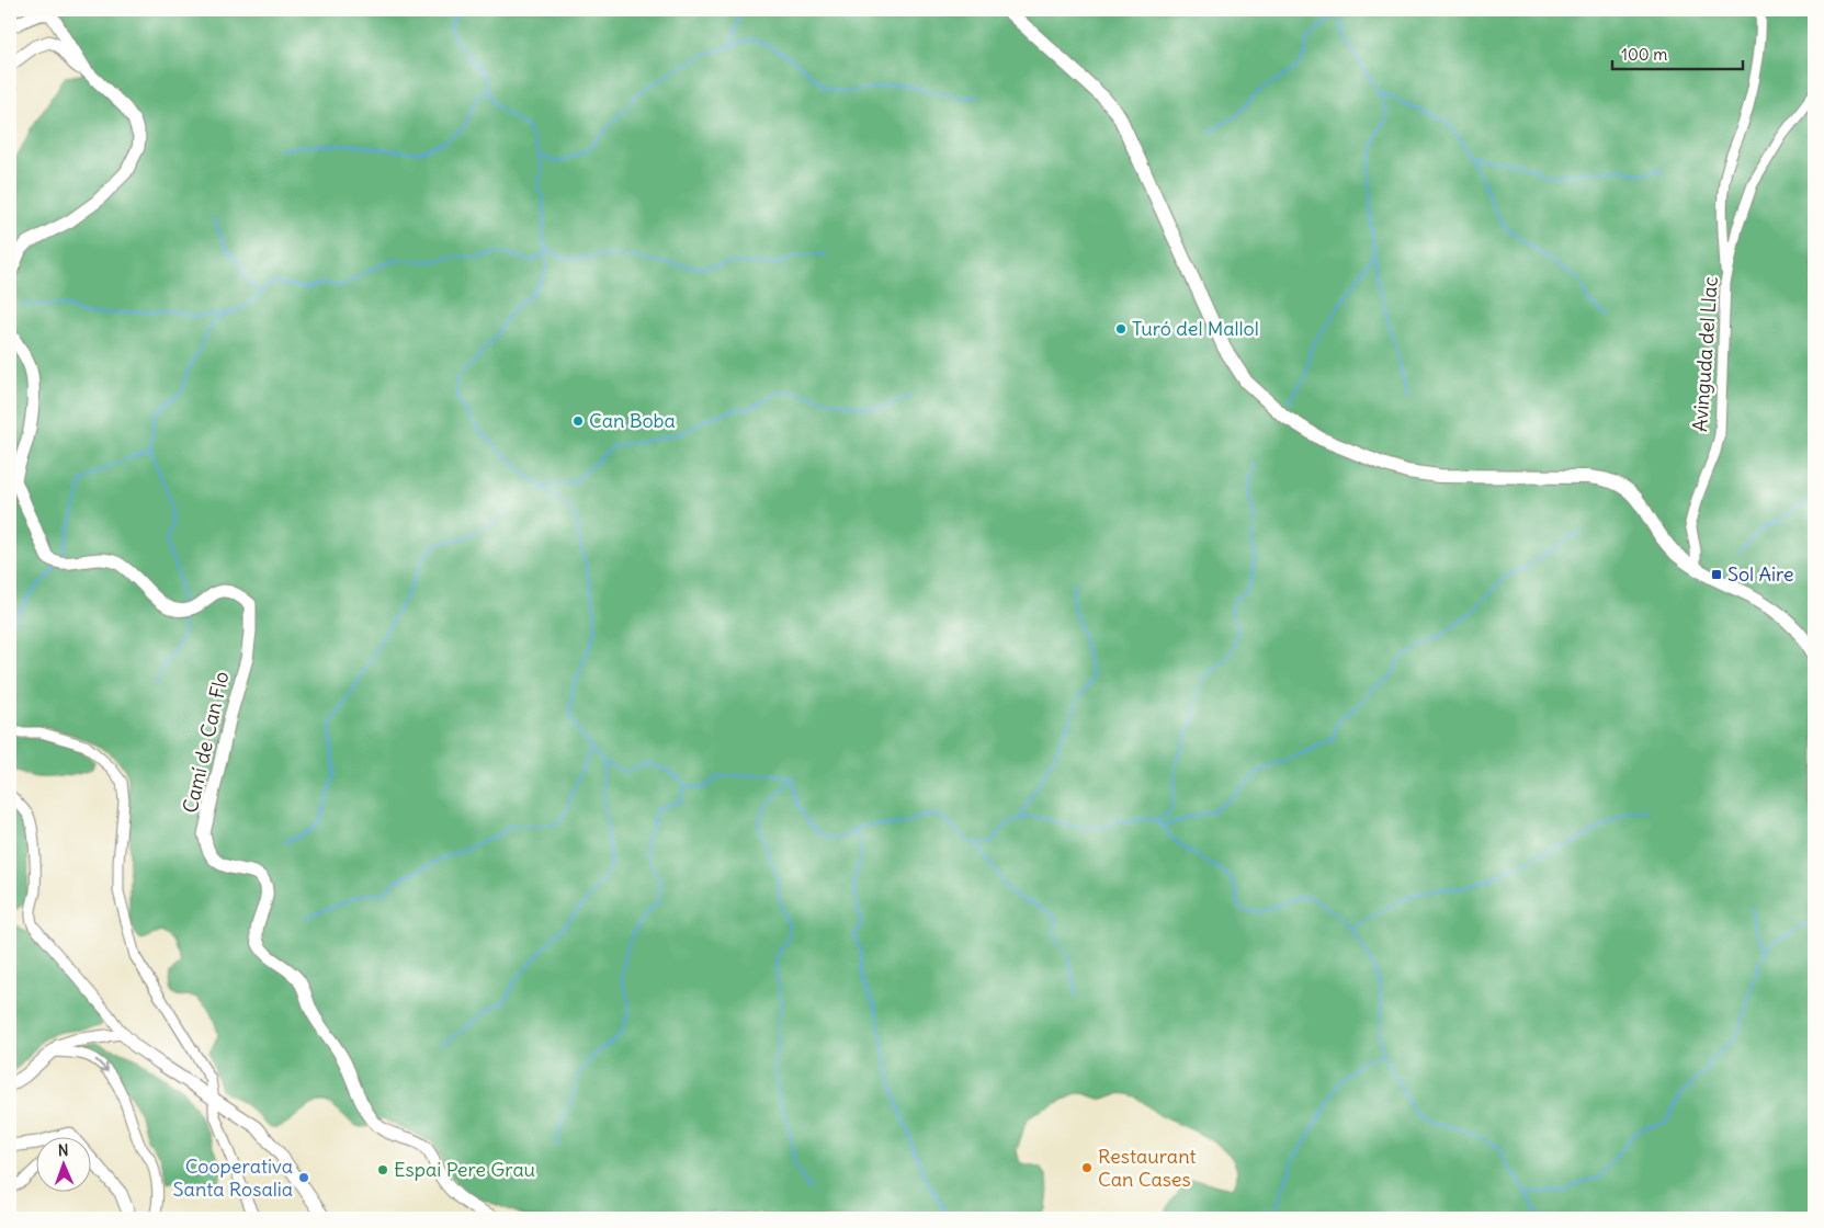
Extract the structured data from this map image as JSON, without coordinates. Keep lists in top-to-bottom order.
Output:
{
  "streets": {
    "street": ["Avinguda del Llac", "Camí de Can Flo"]
  },
  "places": {
    "other": [
      "Turó del Mallol",
      "Can Boba",
      "Restaurant Can Cases",
      "Espai Pere Grau",
      "Cooperativa Santa Rosalia"
    ],
    "transit": ["Sol Aire"]
  },
  "scale_bar": "100 m",
  "north": "top"
}
